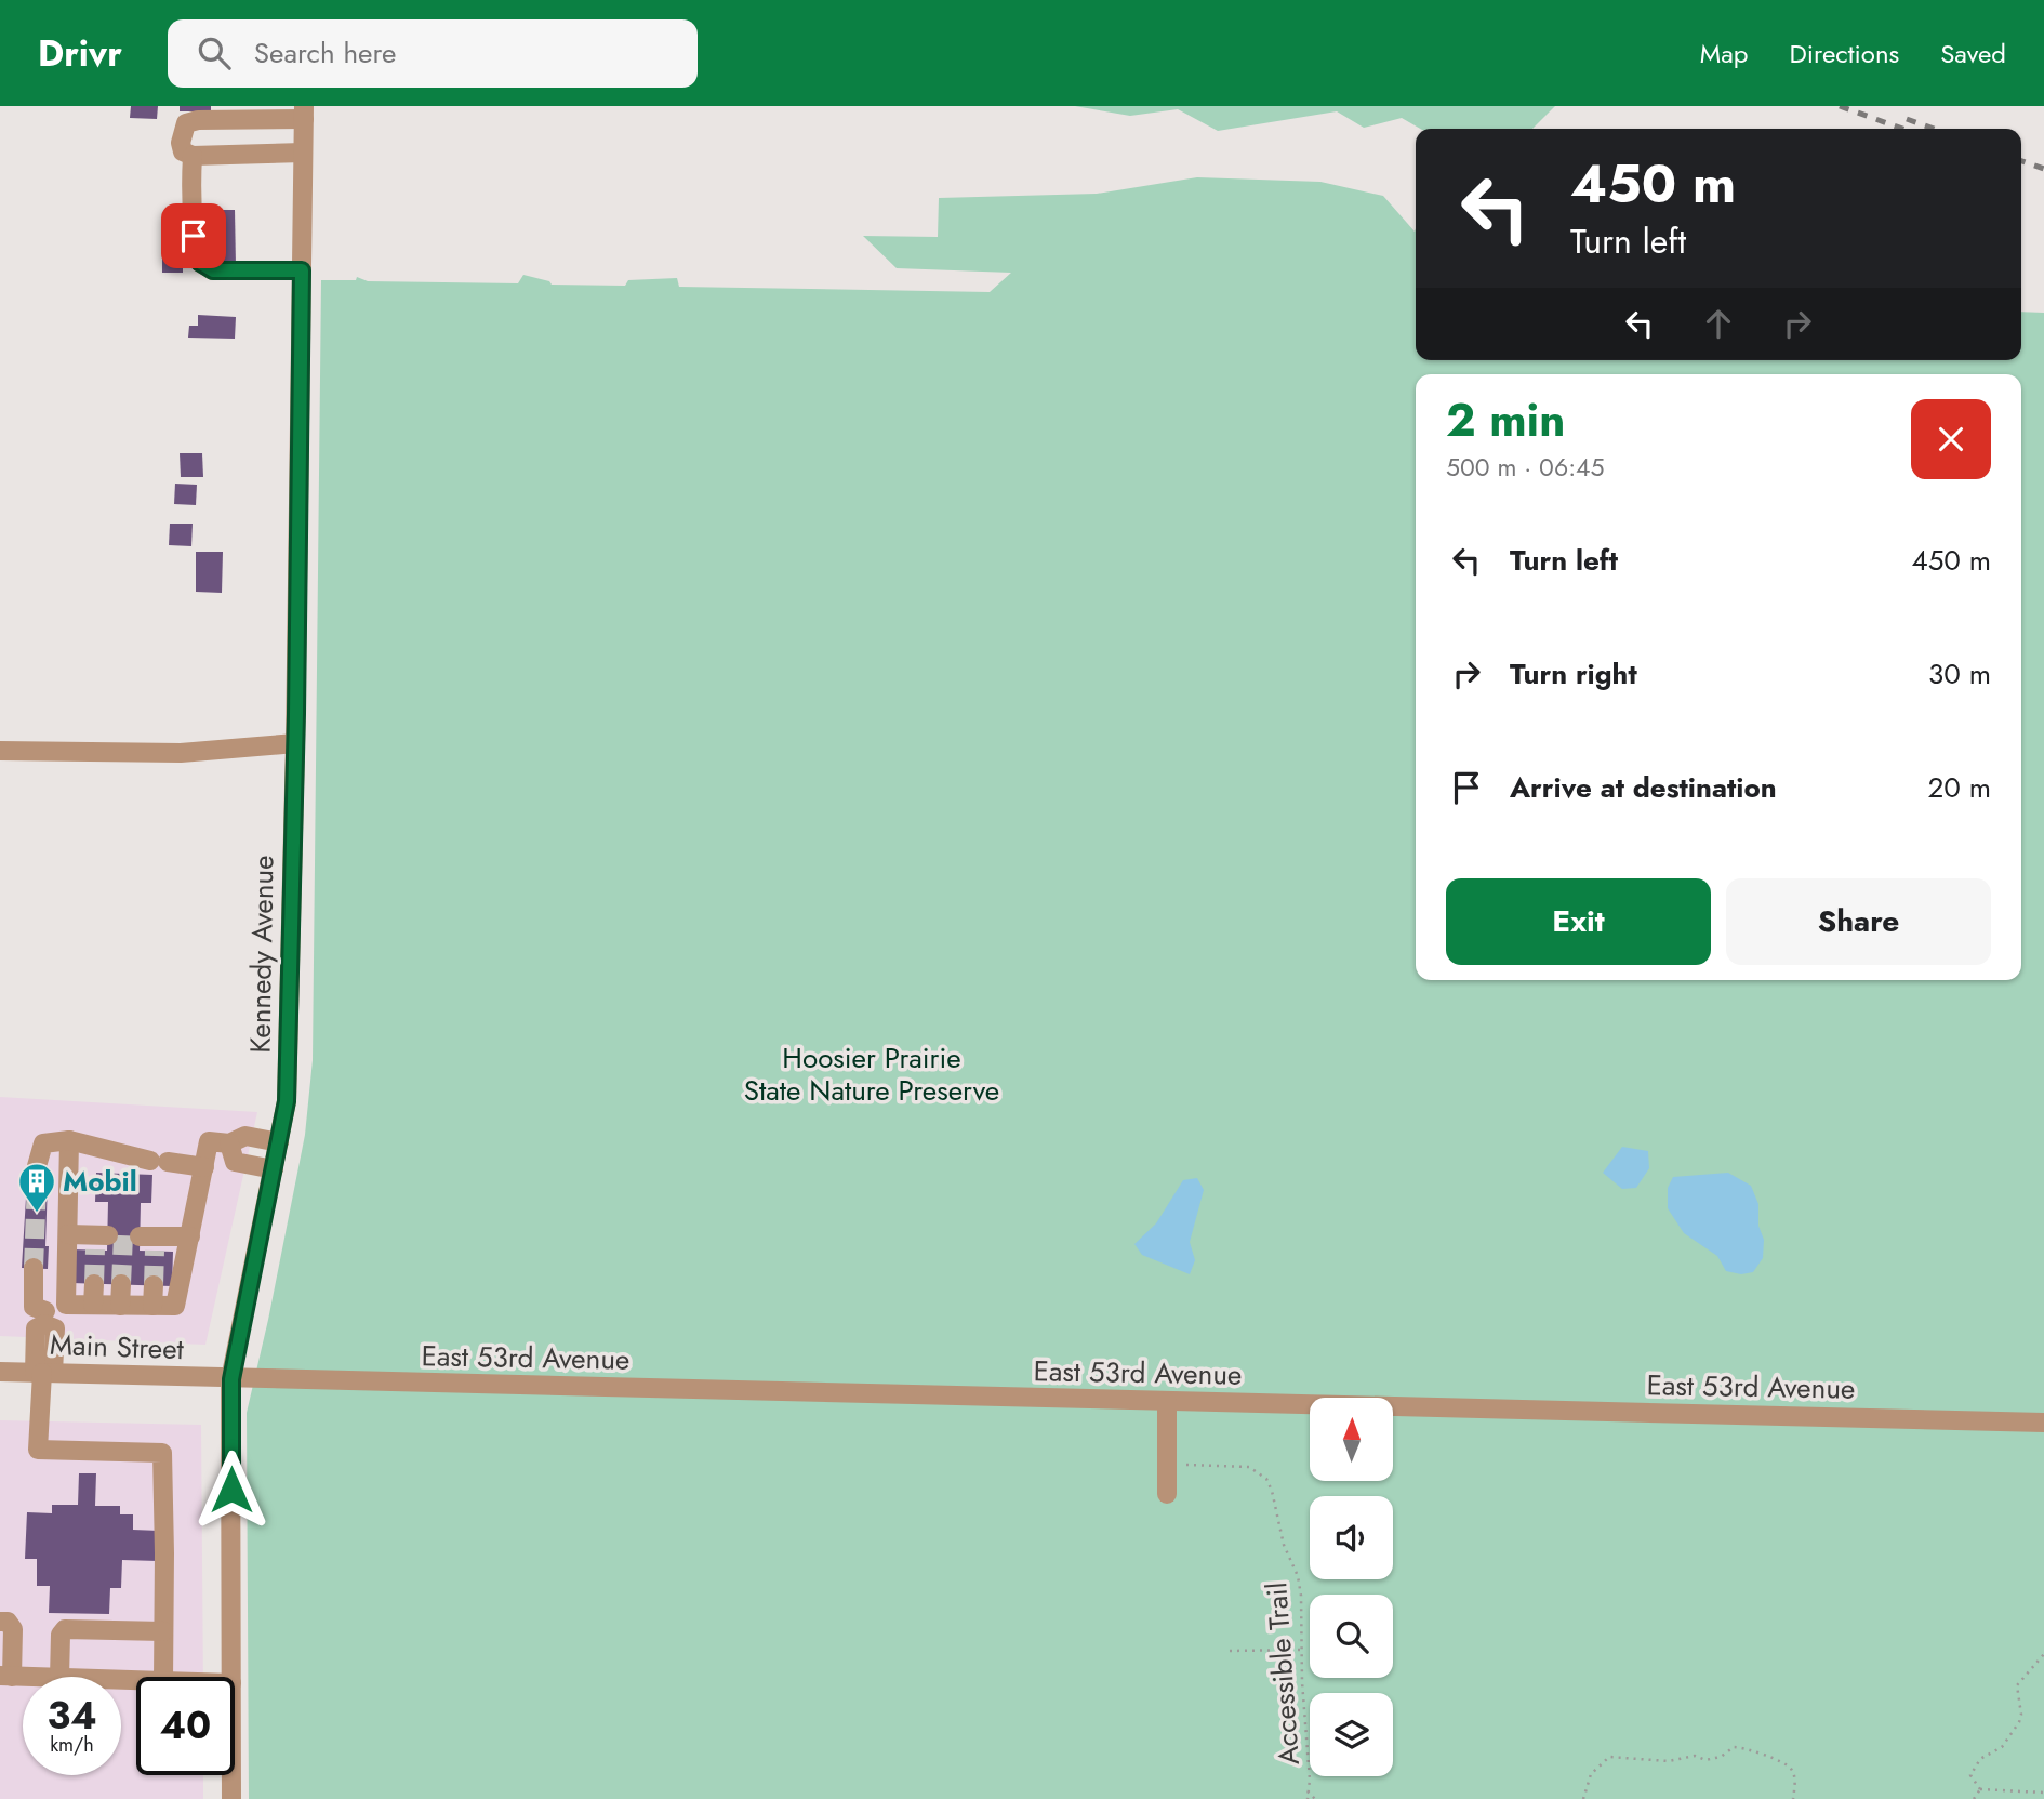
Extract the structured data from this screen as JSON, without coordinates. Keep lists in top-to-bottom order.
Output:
{
  "streets": {
    "street": ["Kennedy Avenue", "Main Street", "East 53rd Avenue"],
    "path": ["Accessible Trail"]
  },
  "crossings": [
    ["Kennedy Avenue", "Main Street"],
    ["Kennedy Avenue", "East 53rd Avenue"],
    ["Main Street", "East 53rd Avenue"]
  ],
  "parks": ["Hoosier Prairie State Nature Preserve"],
  "places": {
    "building": ["Mobil"]
  },
  "north": "top",
  "page": {
    "header": "Drivr",
    "search": "Search here",
    "nav": ["Map", "Directions", "Saved"],
    "turn": ["450 m", "Turn left"],
    "heading": ["2 min", "500 m · 06:45"],
    "list": [
      {
        "name": "Turn left",
        "value": "450 m"
      },
      {
        "name": "Turn right",
        "value": "30 m"
      },
      {
        "name": "Arrive at destination",
        "value": "20 m"
      }
    ],
    "buttons": ["Exit", "Share"],
    "speed": "34 km/h",
    "limit": "40"
  }
}
